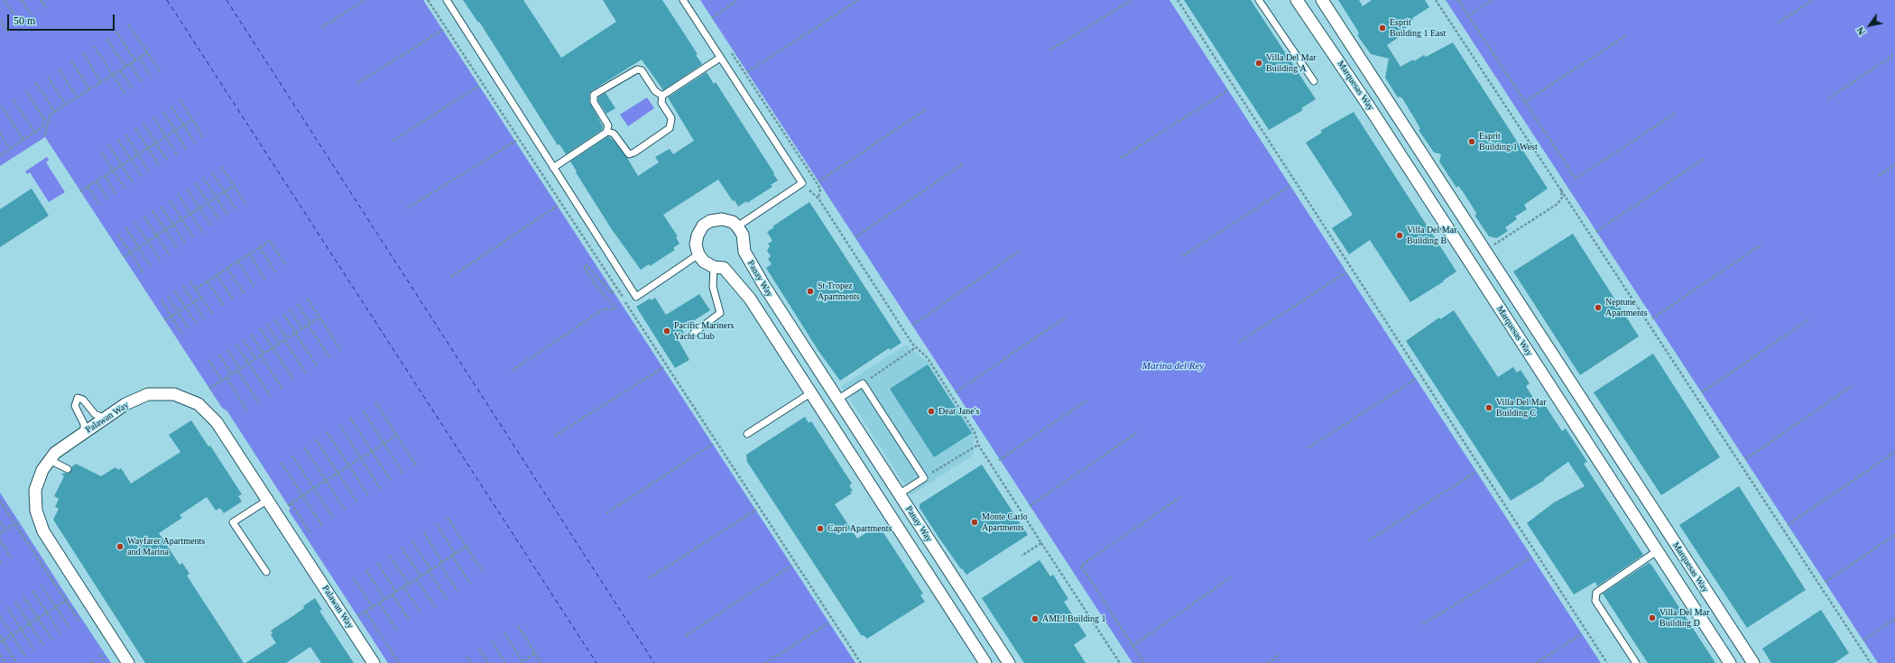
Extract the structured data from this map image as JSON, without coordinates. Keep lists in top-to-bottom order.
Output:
{
  "streets": {
    "street": ["Marquesas Way", "Panay Way", "Palawan Way"]
  },
  "water": ["Marina del Rey"],
  "places": [
    "Esprit Building 1 East",
    "Villa Del Mar Building A",
    "Esprit Building 1 West",
    "Villa Del Mar Building B",
    "St Tropez Apartments",
    "Neptune Apartments",
    "Pacific Mariners Yacht Club",
    "Villa Del Mar Building C",
    "Dear Jane's",
    "Monte Carlo Apartments",
    "Capri Apartments",
    "Wayfarer Apartments and Marina",
    "Villa Del Mar Building D",
    "AMLI Building 1"
  ],
  "scale_bar": "50 m",
  "north": "bottom left"
}
